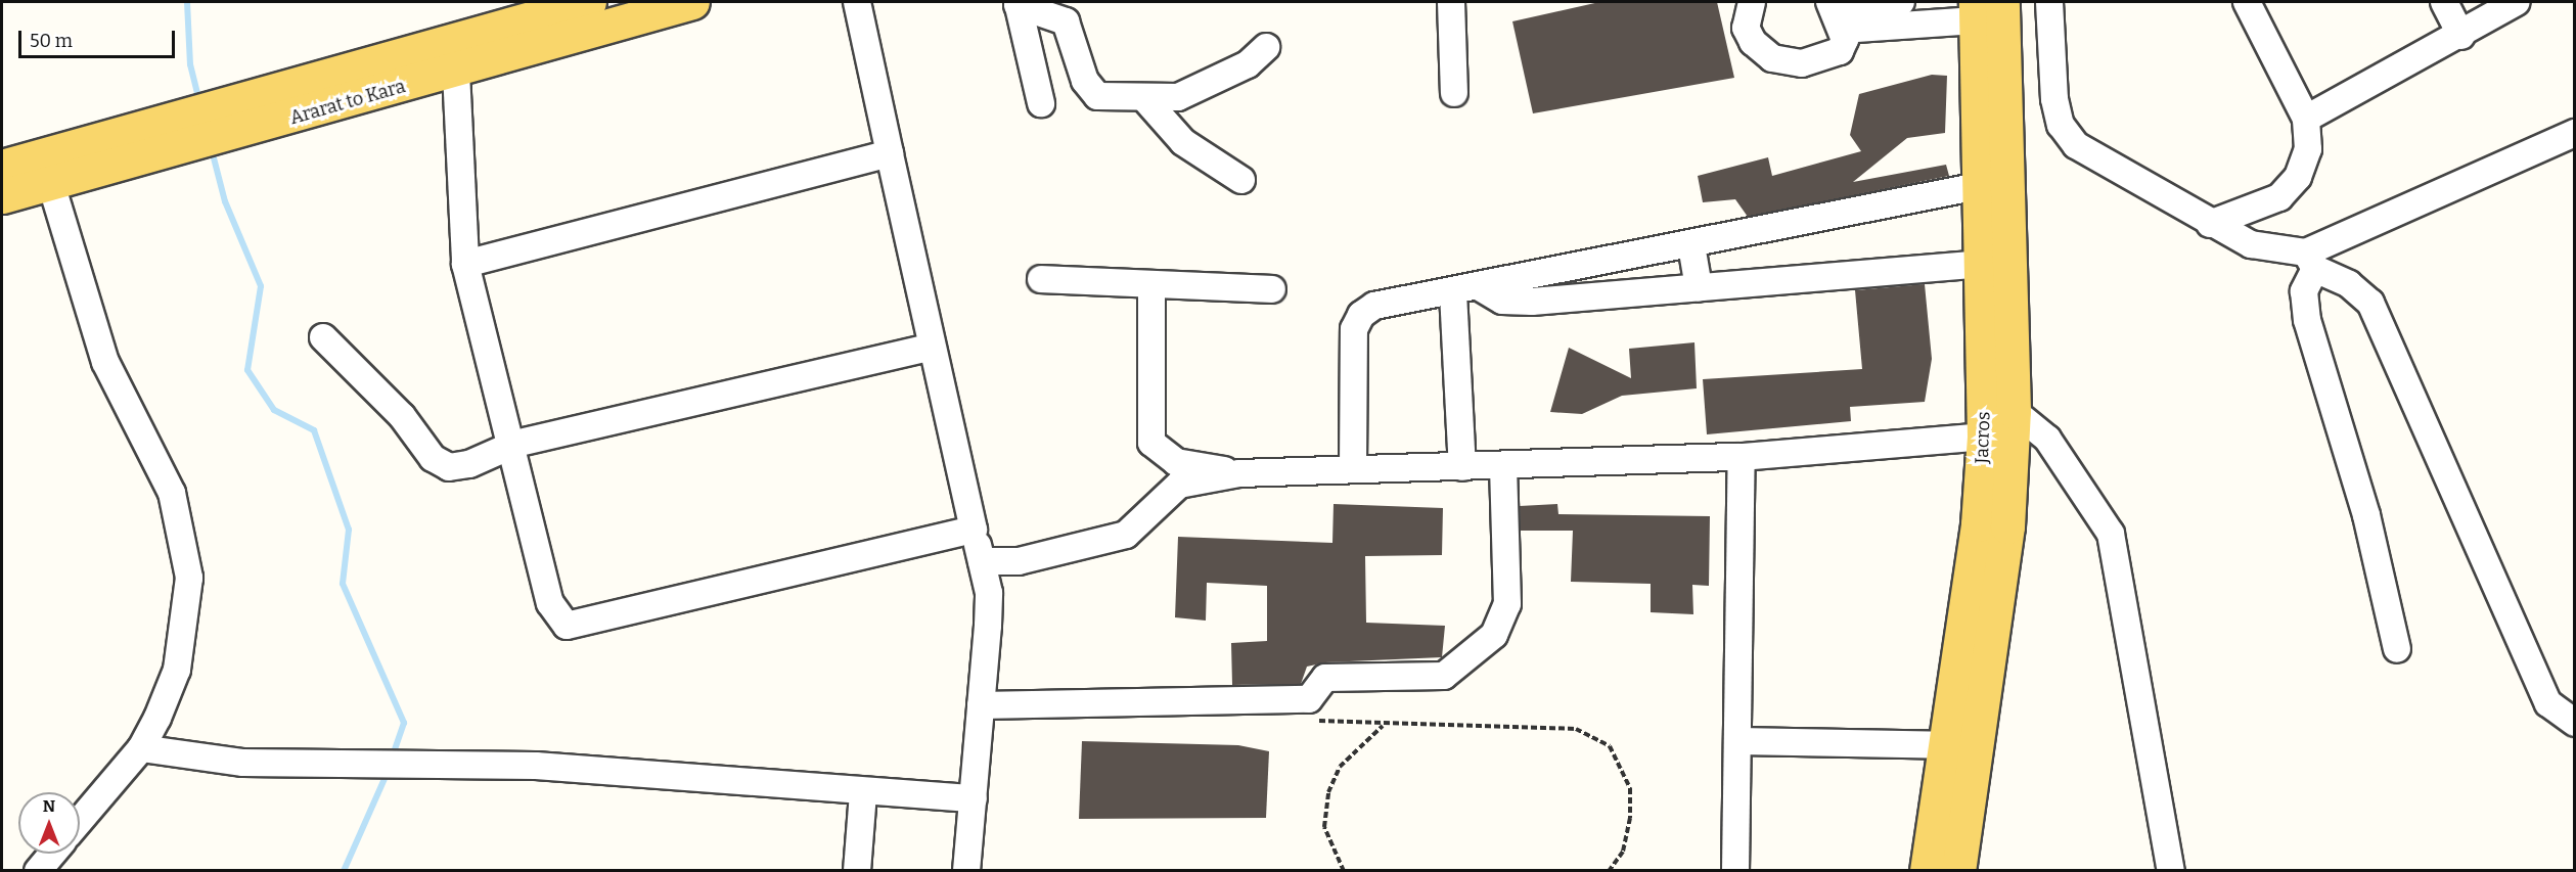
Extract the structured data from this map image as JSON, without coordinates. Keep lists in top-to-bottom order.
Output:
{
  "streets": {
    "main road": ["Ararat to Kara", "Jacros"]
  },
  "scale_bar": "50 m",
  "north": "top"
}
